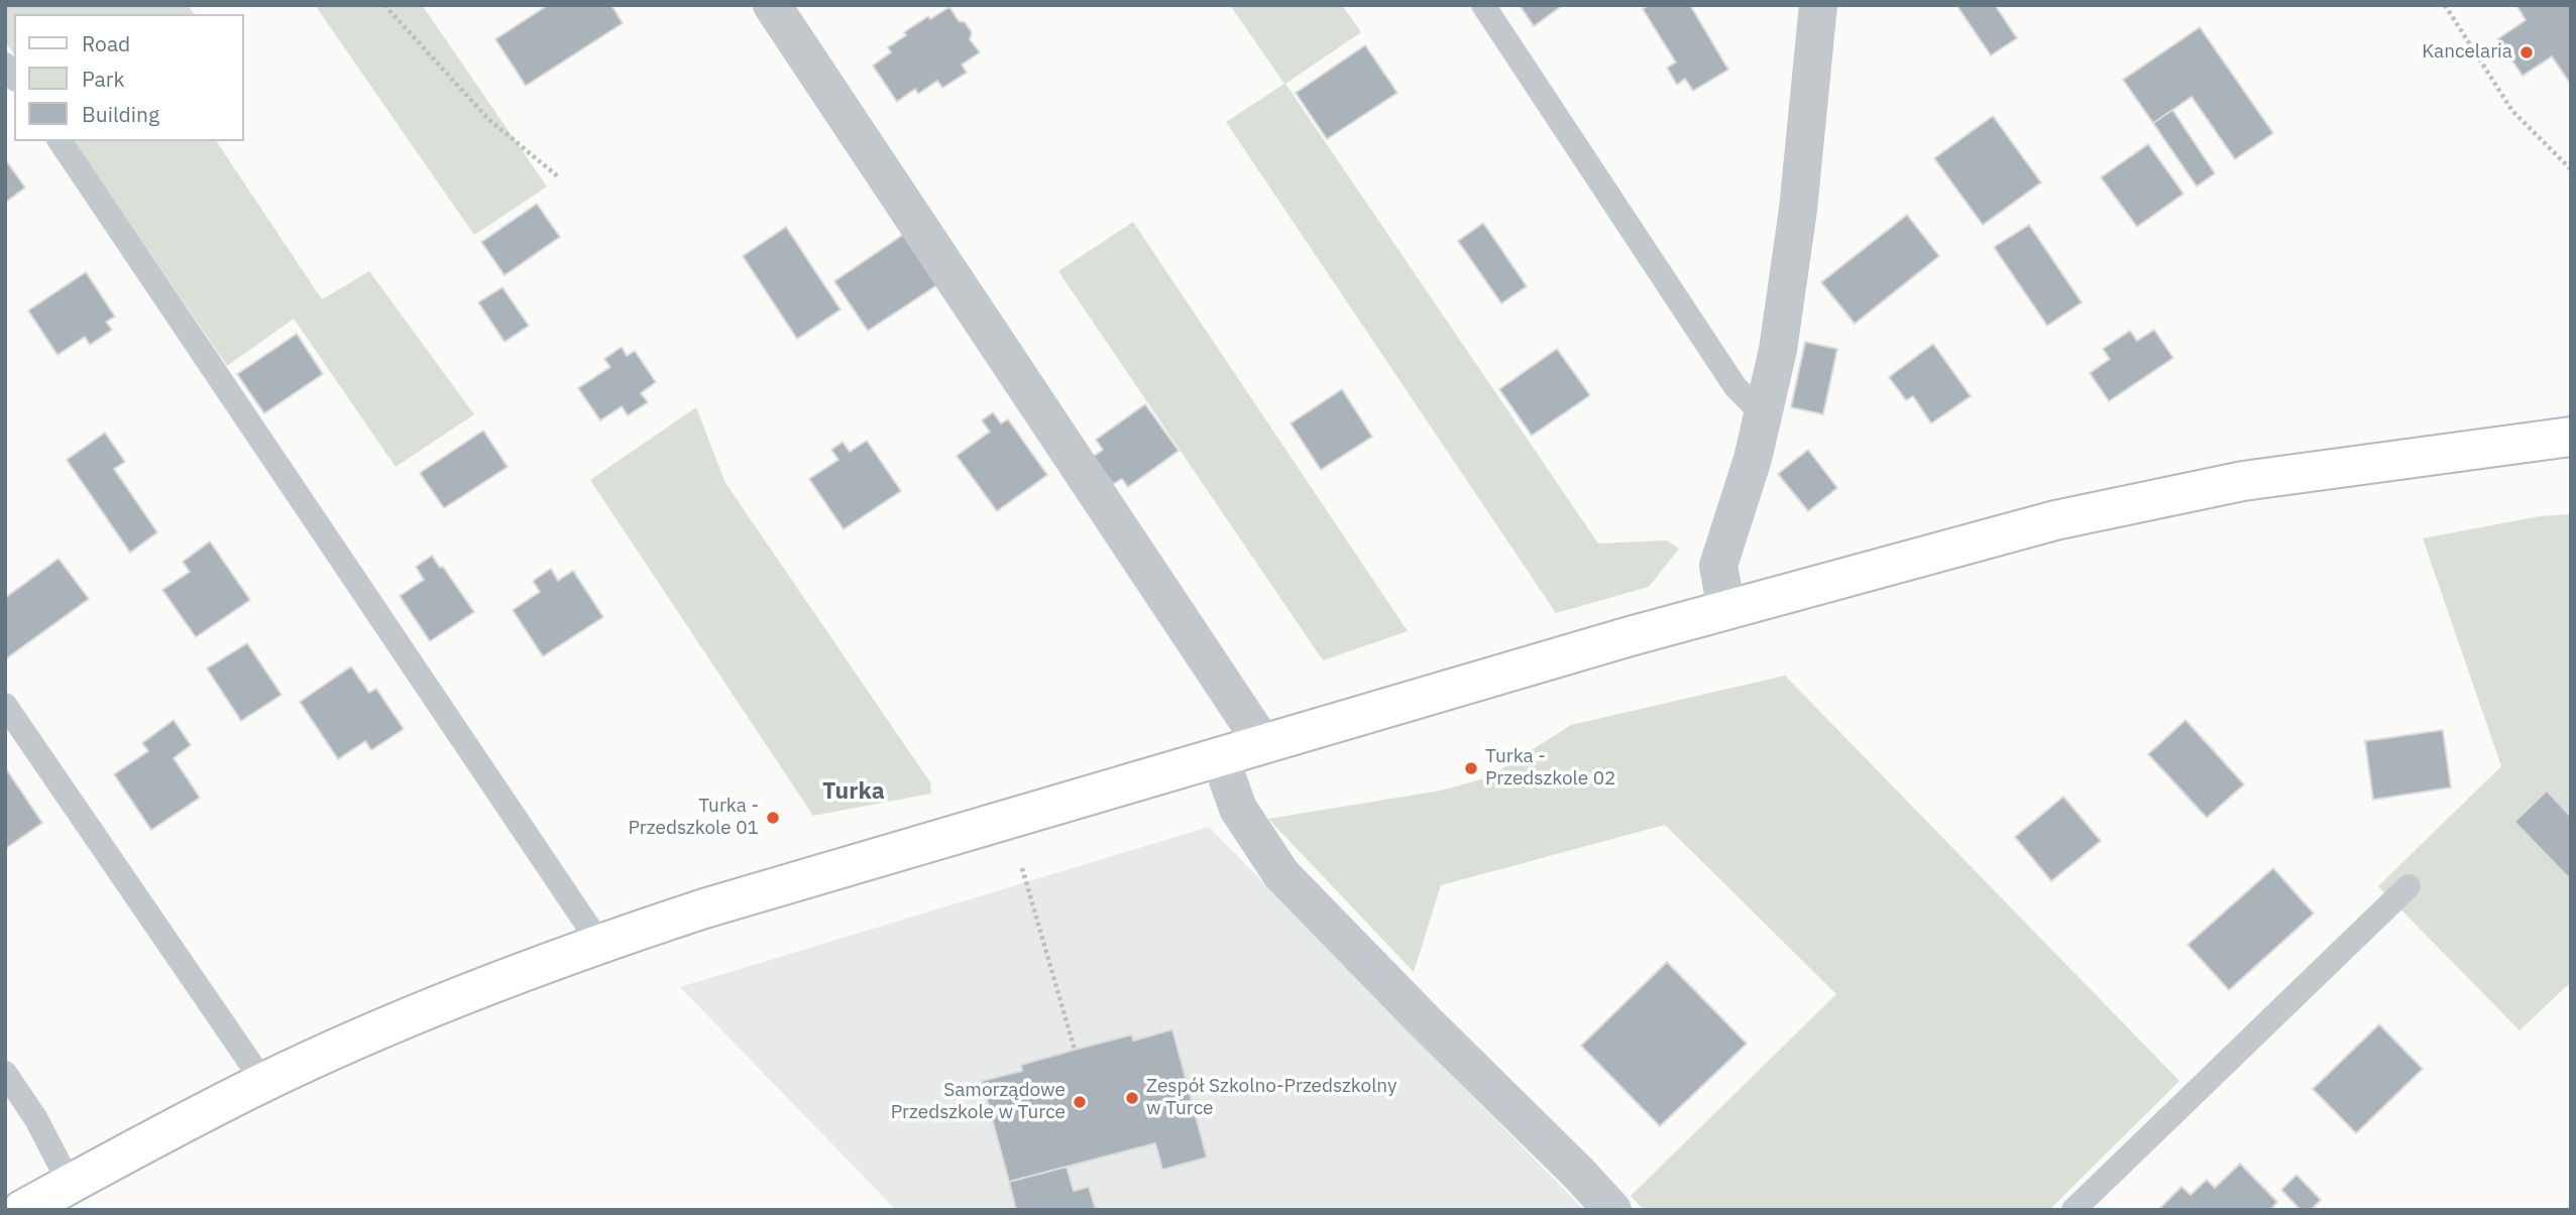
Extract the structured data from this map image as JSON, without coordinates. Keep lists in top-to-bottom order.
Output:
{
  "districts": ["Turka"],
  "places": [
    "Kancelaria",
    "Turka - Przedszkole 02",
    "Turka - Przedszkole 01",
    "Zespół Szkolno-Przedszkolny w Turce",
    "Samorządowe Przedszkole w Turce"
  ],
  "legend": ["Road", "Park", "Building"]
}
